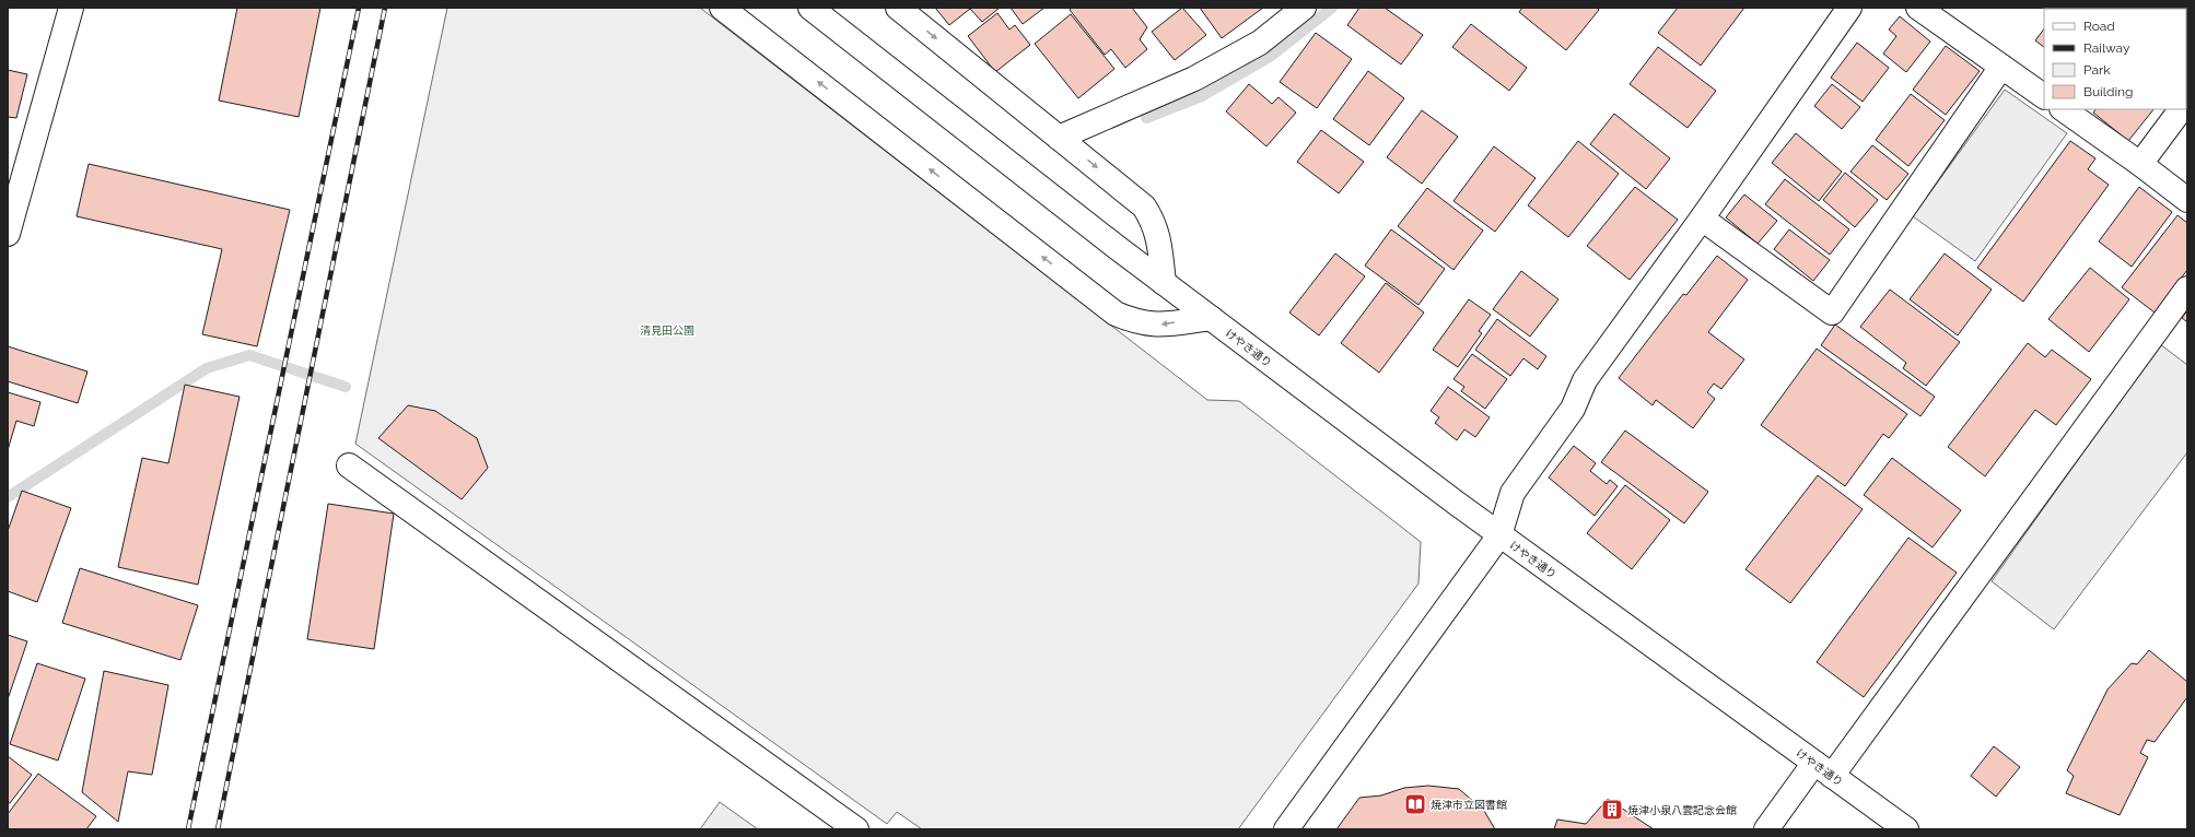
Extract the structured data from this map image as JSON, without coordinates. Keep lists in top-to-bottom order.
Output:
{
  "streets": {
    "street": ["けやき通り"]
  },
  "parks": ["清見田公園"],
  "places": {
    "library": ["焼津市立図書館"],
    "building": ["焼津小泉八雲記念会館"]
  },
  "legend": [
    "Road",
    "Railway",
    "Park",
    "Building"
  ]
}
